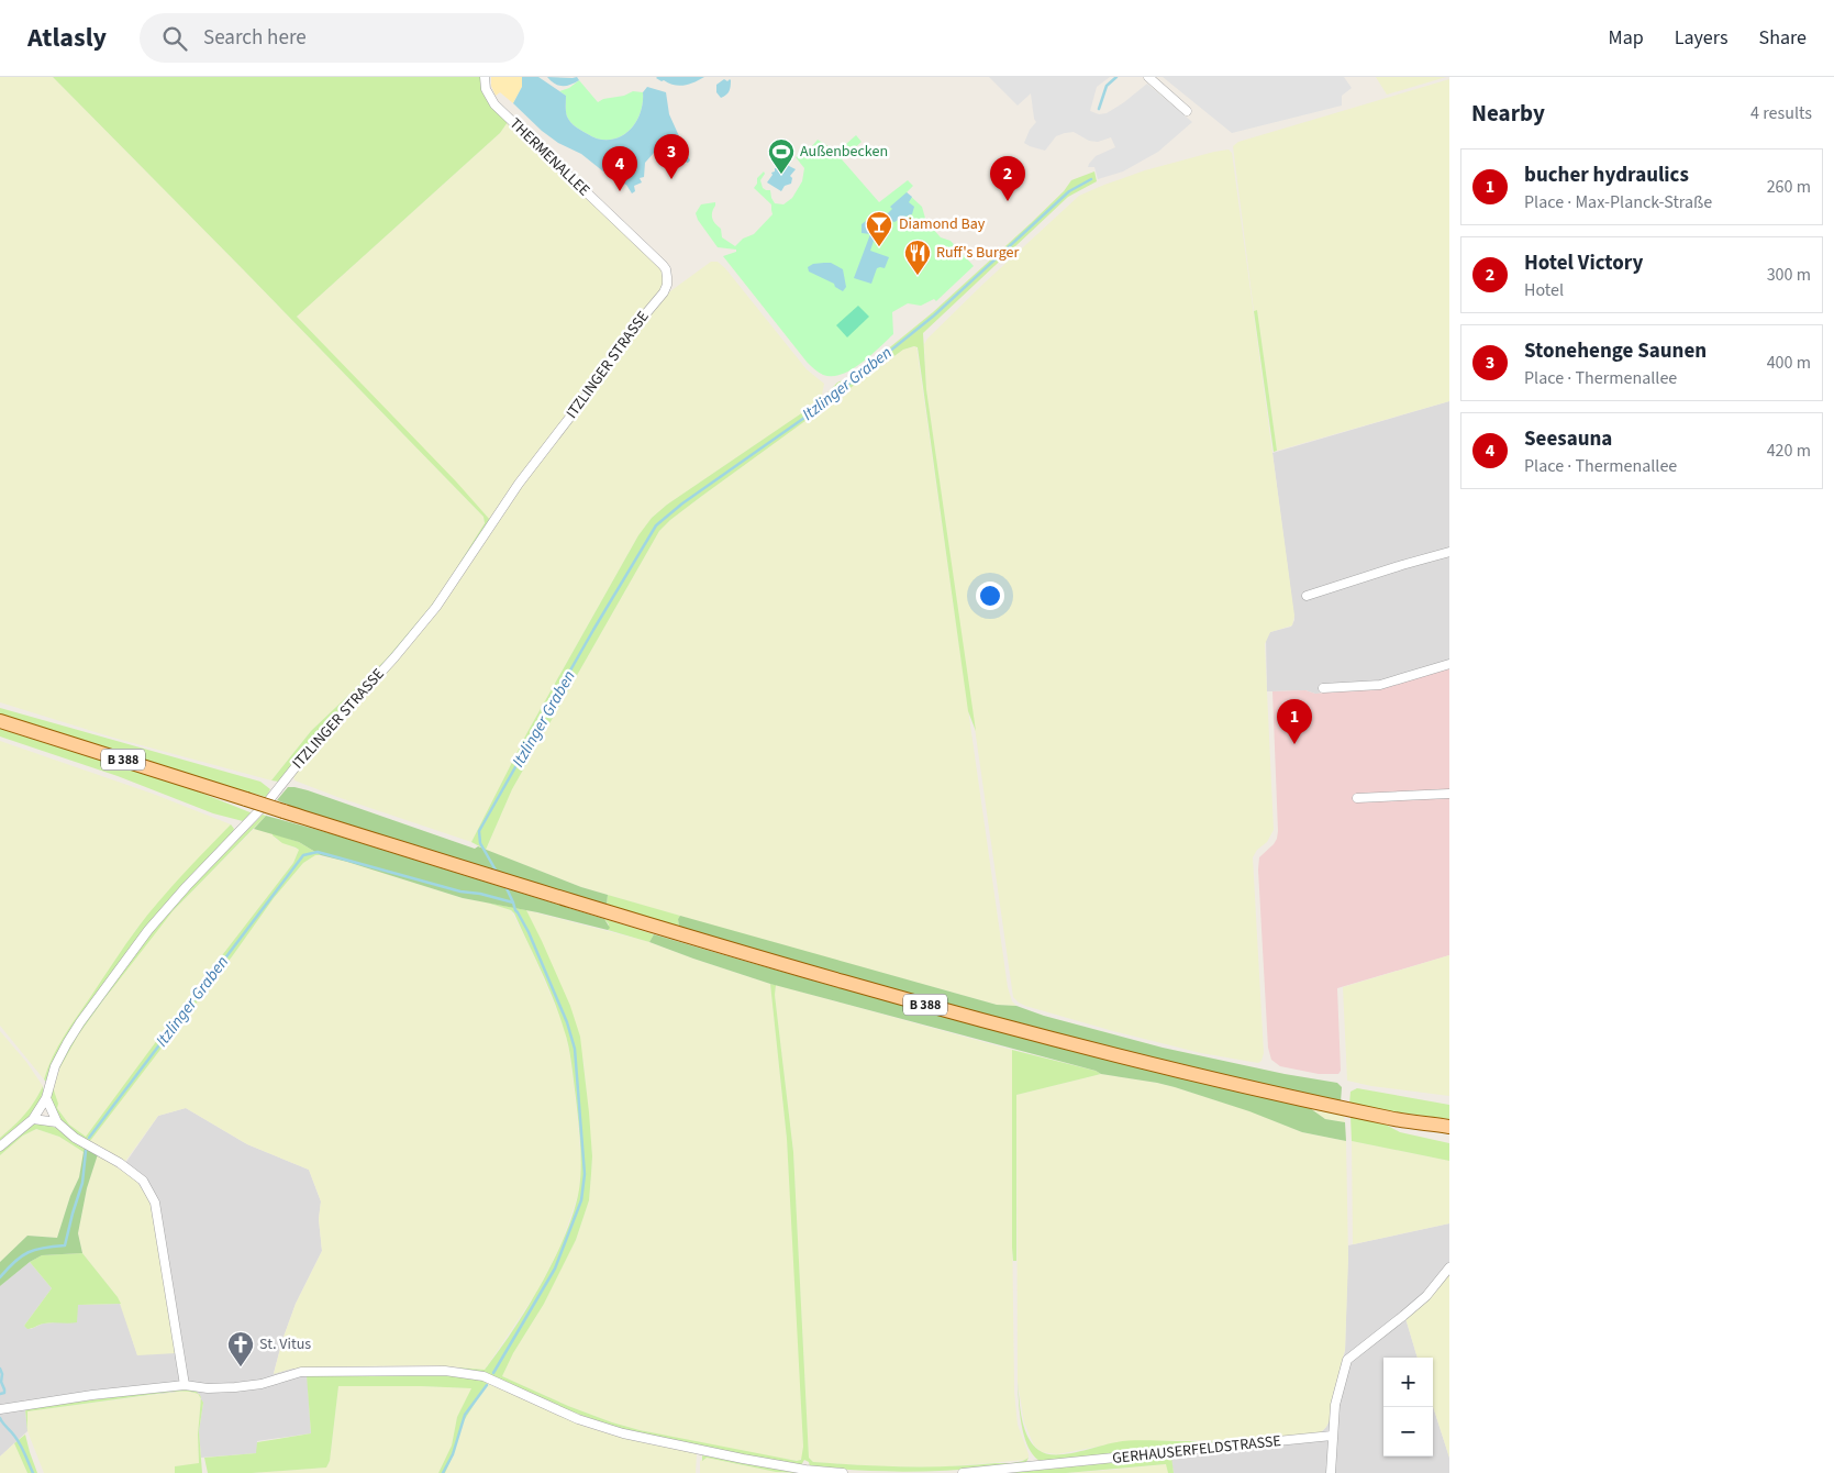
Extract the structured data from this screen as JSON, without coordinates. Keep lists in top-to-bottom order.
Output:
{
  "streets": {
    "main road": ["B 388"],
    "street": ["THERMENALLEE", "ITZLINGER STRASSE", "GERHAUSERFELDSTRASSE"]
  },
  "crossings": [
    ["THERMENALLEE", "ITZLINGER STRASSE"]
  ],
  "water": ["Itzlinger Graben"],
  "places": {
    "sports": ["Außenbecken"],
    "bar": ["Diamond Bay"],
    "restaurant": ["Ruff's Burger"],
    "church": ["St. Vitus"]
  },
  "page": {
    "header": "Atlasly",
    "search": "Search here",
    "nav": ["Map", "Layers", "Share"],
    "heading": ["Nearby", "4 results"],
    "pins": [
      "3",
      "4",
      "2",
      "1"
    ],
    "list": [
      {
        "mark": "1",
        "name": "bucher hydraulics",
        "note": "Place · Max-Planck-Straße",
        "value": "260 m"
      },
      {
        "mark": "2",
        "name": "Hotel Victory",
        "note": "Hotel",
        "value": "300 m"
      },
      {
        "mark": "3",
        "name": "Stonehenge Saunen",
        "note": "Place · Thermenallee",
        "value": "400 m"
      },
      {
        "mark": "4",
        "name": "Seesauna",
        "note": "Place · Thermenallee",
        "value": "420 m"
      }
    ],
    "map_buttons": ["+", "−"]
  }
}
